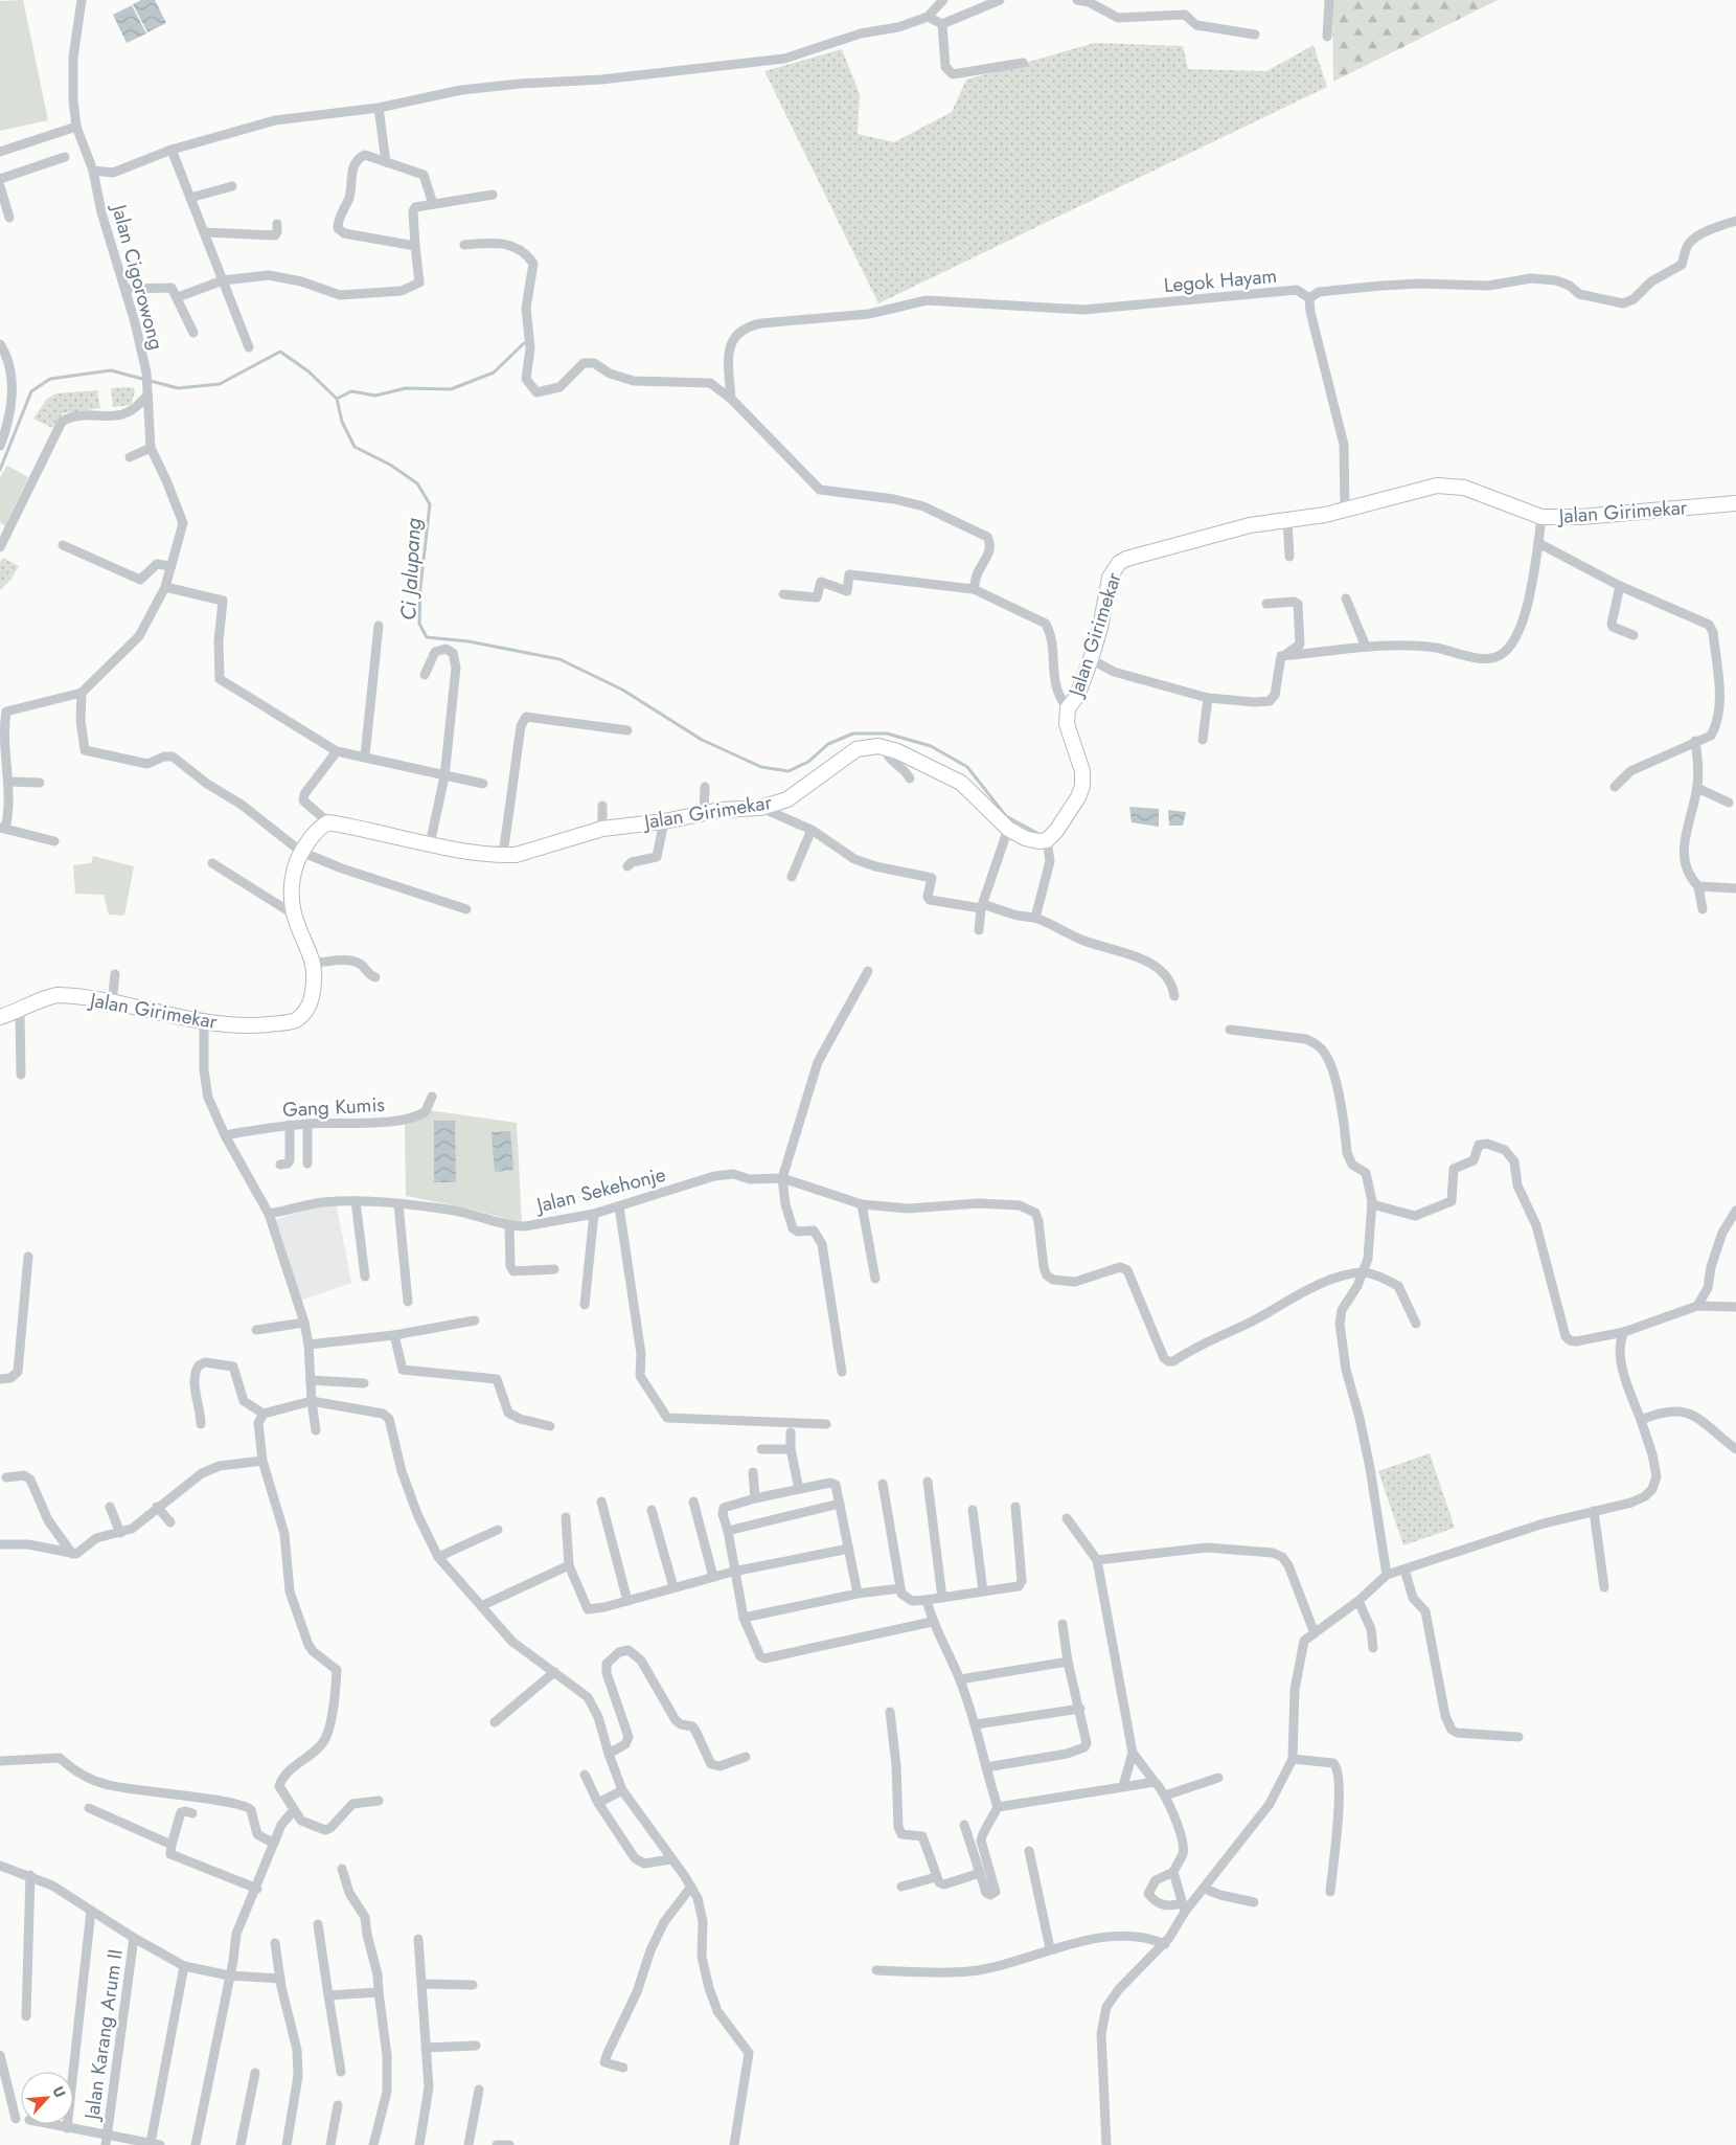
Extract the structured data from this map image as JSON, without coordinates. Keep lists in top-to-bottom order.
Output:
{
  "streets": {
    "street": [
      "Jalan Cigorowong",
      "Legok Hayam",
      "Jalan Girimekar",
      "Gang Kumis",
      "Jalan Sekehonje",
      "Jalan Karang Arum II"
    ]
  },
  "water": ["Ci Jalupang"],
  "north": "top right"
}
